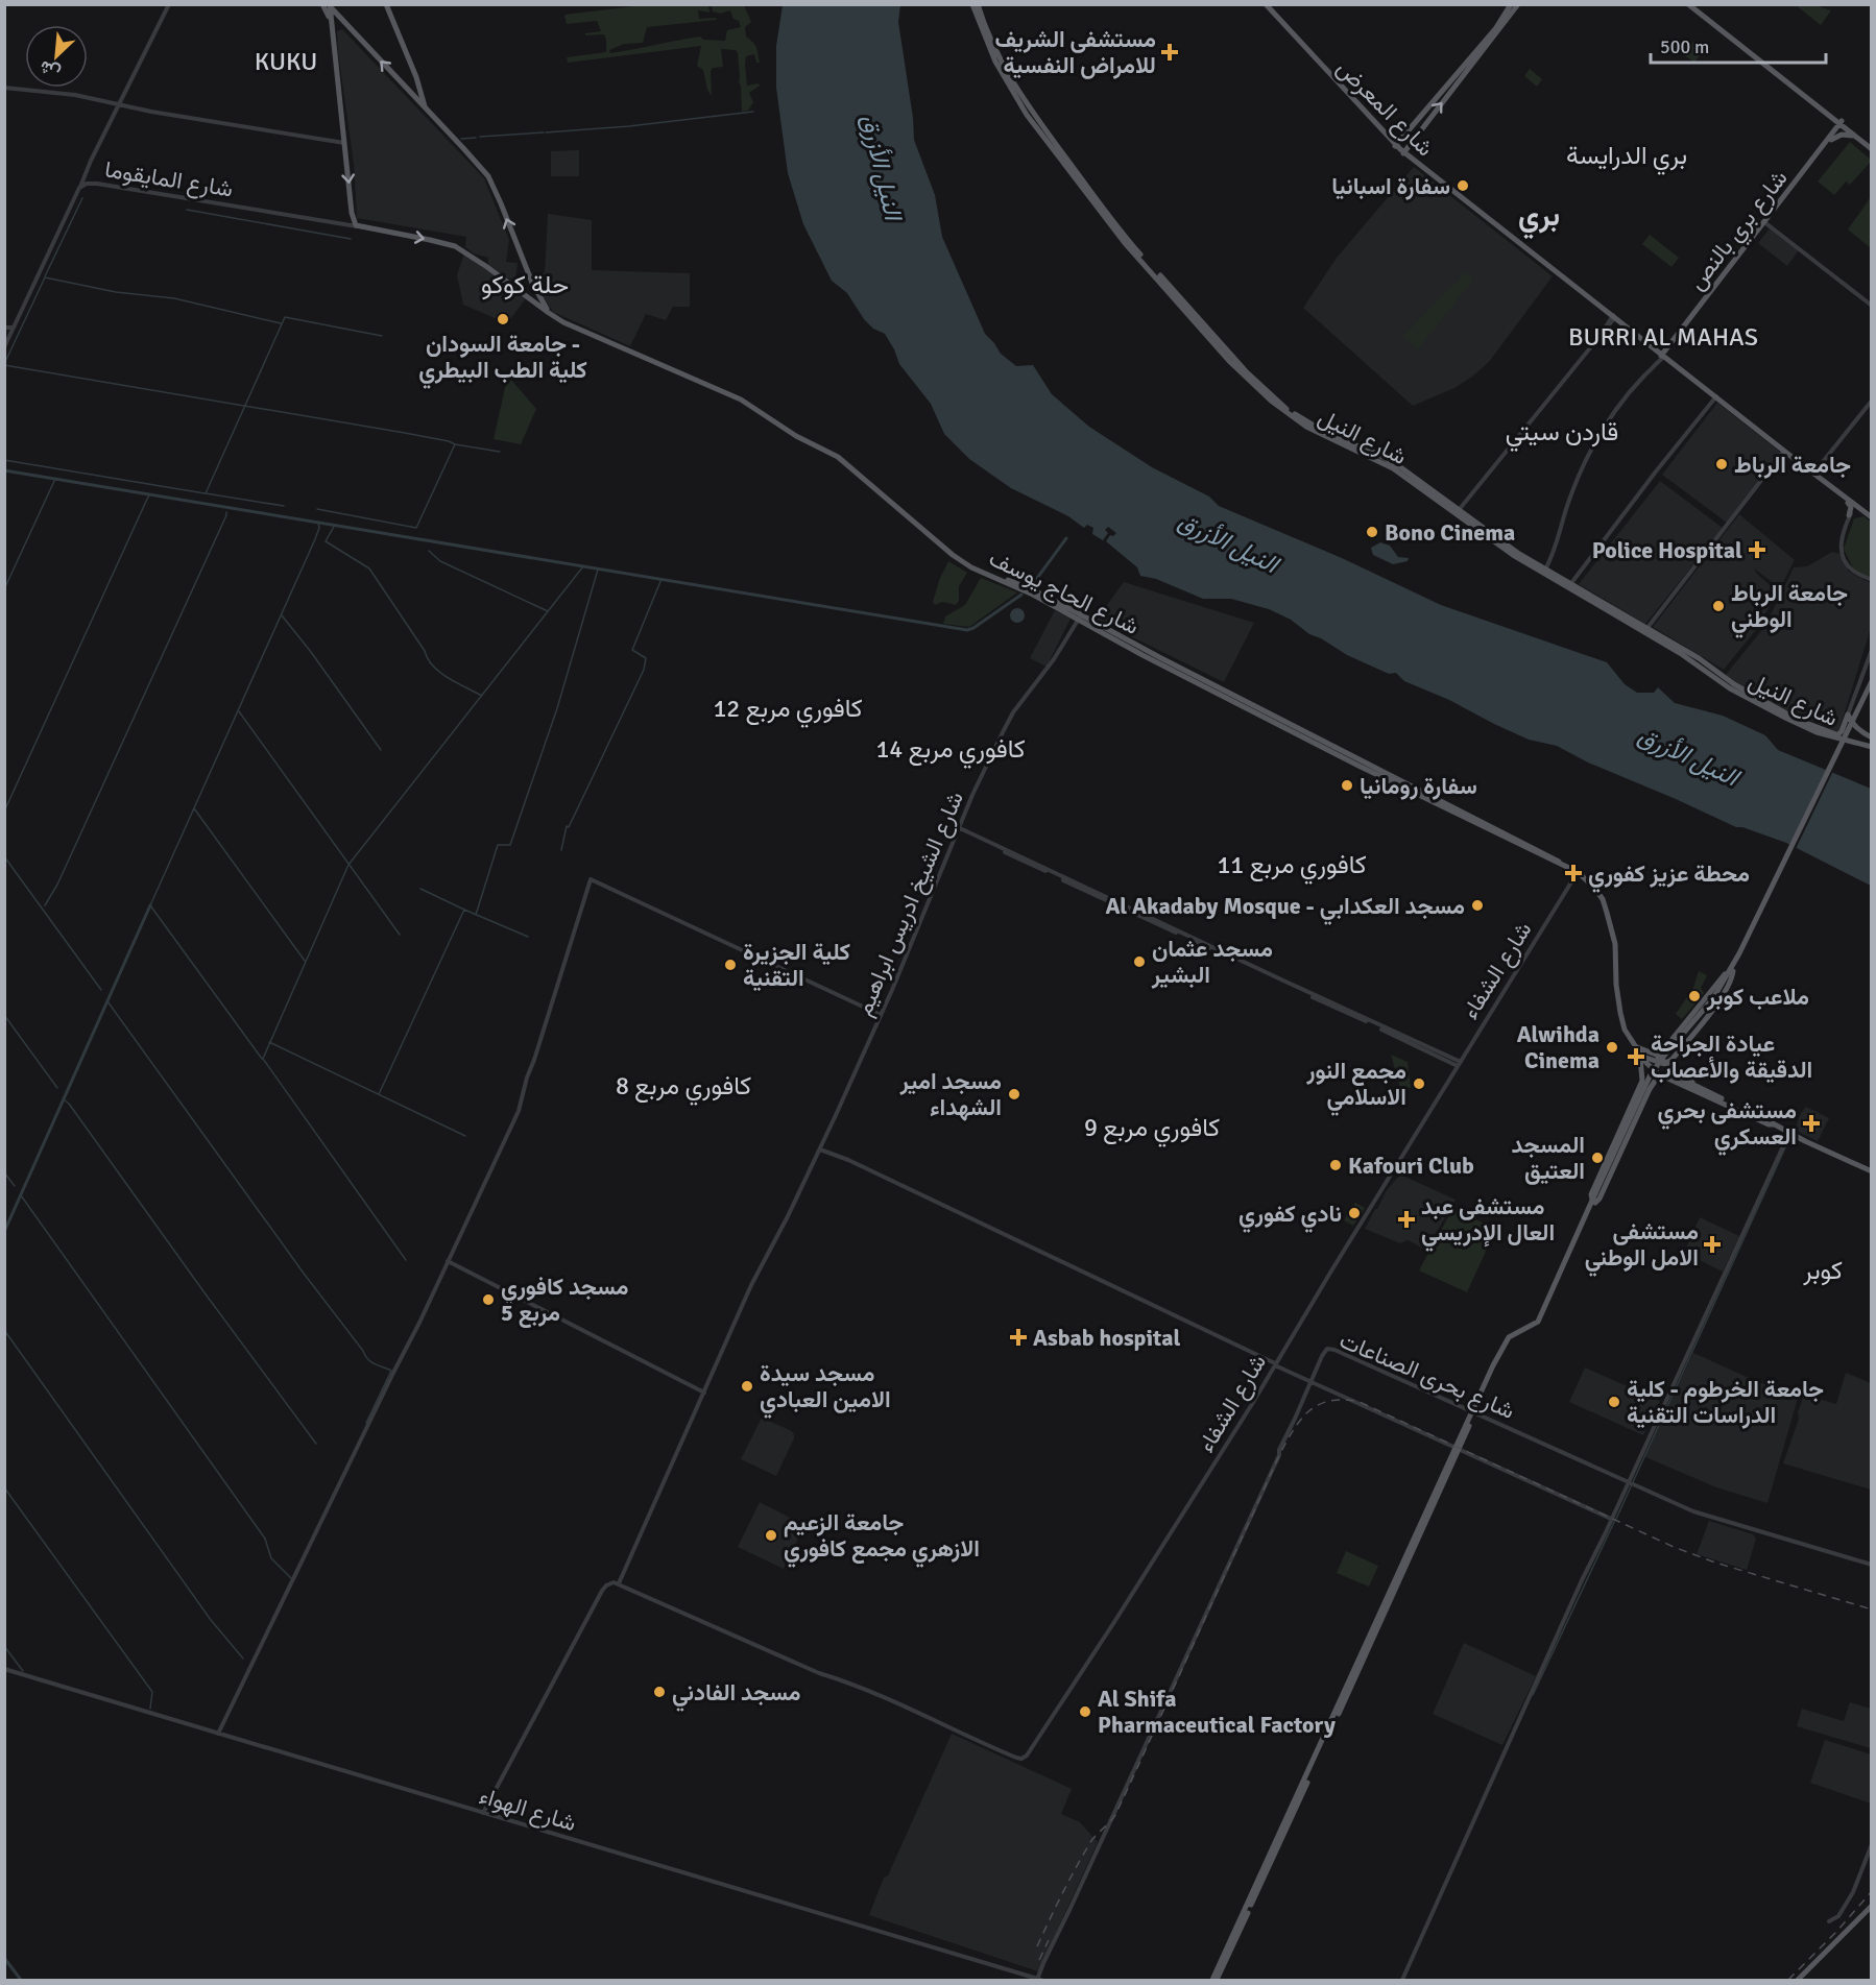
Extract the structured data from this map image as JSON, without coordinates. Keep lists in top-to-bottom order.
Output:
{
  "streets": {
    "main road": [
      "شارع المعرض",
      "شارع بري بالنص",
      "شارع النيل",
      "شارع الحاج يوسف"
    ],
    "street": [
      "شارع المايقوما",
      "شارع الشيخ ادريس ابراهيم",
      "شارع الشفاء",
      "شارع بحرى الصناعات",
      "شارع الهواء"
    ]
  },
  "crossings": [
    ["شارع المعرض", "شارع بري بالنص"],
    ["شارع بري بالنص", "شارع النيل"],
    ["شارع الحاج يوسف", "شارع الشيخ ادريس ابراهيم"],
    ["شارع الحاج يوسف", "شارع الشفاء"],
    ["شارع الشيخ ادريس ابراهيم", "شارع الشفاء"],
    ["شارع بحرى الصناعات", "شارع الهواء"]
  ],
  "districts": [
    "KUKU",
    "بري الدرايسة",
    "بري",
    "حلة كوكو",
    "BURRI AL MAHAS",
    "قاردن سيتي",
    "كافوري مربع 12",
    "كافوري مربع 14",
    "كافوري مربع 11",
    "كافوري مربع 8",
    "كافوري مربع 9",
    "كوبر"
  ],
  "water": ["النيل الأزرق"],
  "places": {
    "health": [
      "مستشفى الشريف للامراض النفسية",
      "Police Hospital",
      "محطة عزيز كفوري",
      "عيادة الجراحة الدقيقة والأعصاب",
      "مستشفى بحري العسكري",
      "مستشفى عبد العال الإدريسي",
      "مستشفى الامل الوطني",
      "Asbab hospital"
    ],
    "other": [
      "سفارة اسبانيا",
      "جامعة السودان - كلية الطب البيطري",
      "جامعة الرباط",
      "Bono Cinema",
      "جامعة الرباط الوطني",
      "سفارة رومانيا",
      "Al Akadaby Mosque - مسجد العكدابي",
      "مسجد عثمان البشير",
      "كلية الجزيرة التقنية",
      "ملاعب كوبر",
      "Alwihda Cinema",
      "مجمع النور الاسلامي",
      "مسجد امير الشهداء",
      "المسجد العتيق",
      "Kafouri Club",
      "نادي كفوري",
      "مسجد كافوري مربع 5",
      "مسجد سيدة الامين العبادي",
      "جامعة الخرطوم - كلية الدراسات التقنية",
      "جامعة الزعيم الازهري مجمع كافوري",
      "مسجد الفادني",
      "Al Shifa Pharmaceutical Factory"
    ]
  },
  "scale_bar": "500 m",
  "north": "bottom left"
}
